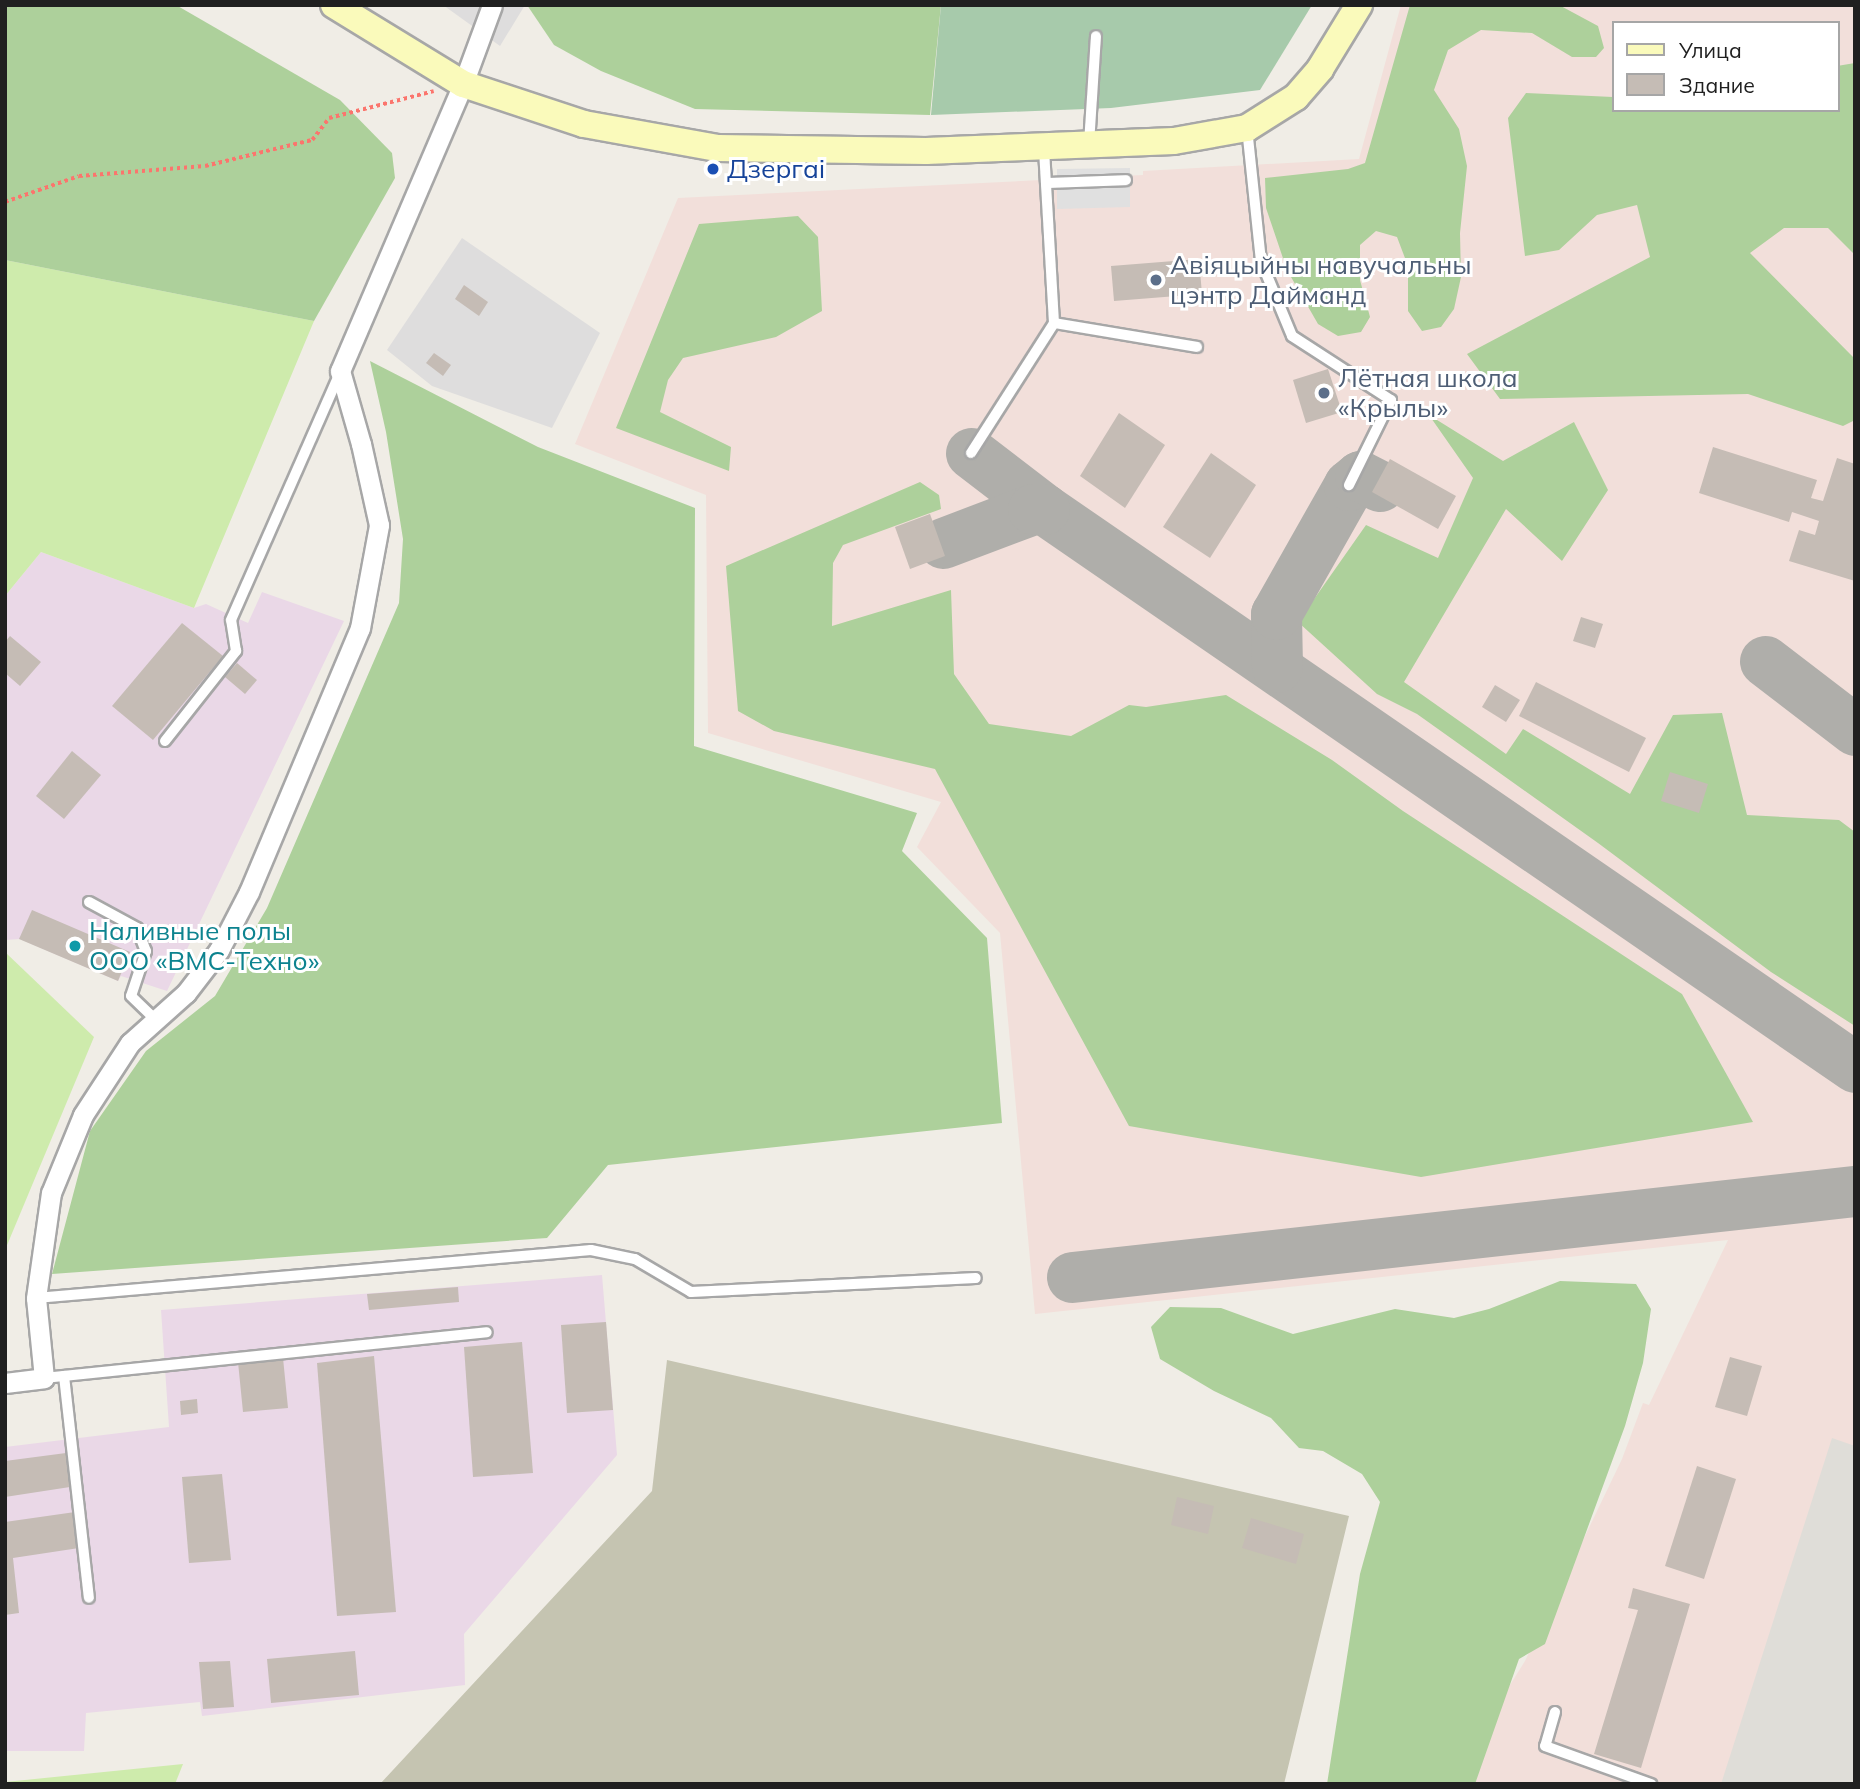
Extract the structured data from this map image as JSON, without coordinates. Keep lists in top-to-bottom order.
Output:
{
  "places": [
    "Дзергаі",
    "Авіяцыйны навучальны цэнтр Дайманд",
    "Лётная школа «Крылы»",
    "Наливные полы ООО «ВМС-Техно»"
  ],
  "legend": ["Улица", "Здание"]
}
